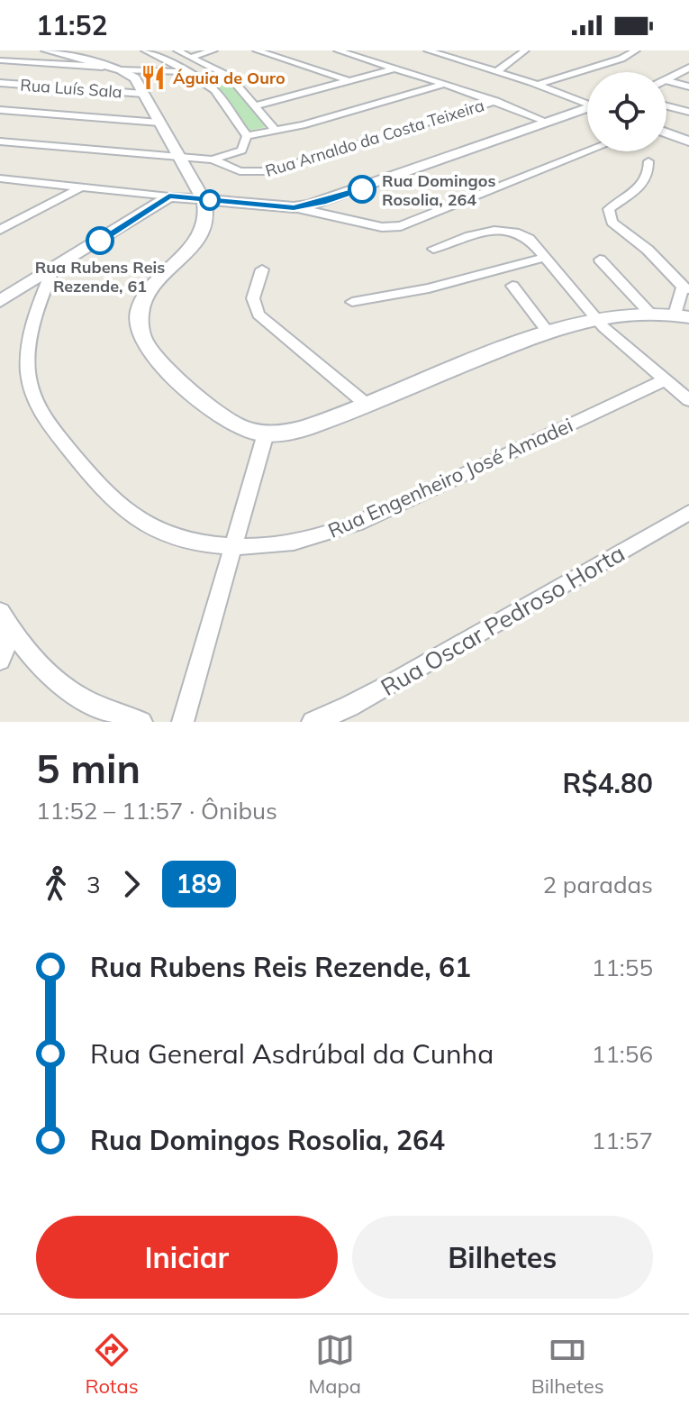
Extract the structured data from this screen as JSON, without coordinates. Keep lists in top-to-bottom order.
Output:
{
  "streets": {
    "street": [
      "Rua Luís Sala",
      "Rua Arnaldo da Costa Teixeira",
      "Rua Engenheiro José Amadei",
      "Rua Oscar Pedroso Horta"
    ]
  },
  "places": {
    "restaurant": ["Águia de Ouro"],
    "other": ["Rua Domingos Rosolia, 264", "Rua Rubens Reis Rezende, 61"]
  },
  "lines": ["bus line 189"],
  "page": {
    "status": "11:52",
    "heading": ["5 min", "11:52 – 11:57 · Ônibus", "R$4.80"],
    "legs": ["3", "189", "2 paradas"],
    "list": [
      {
        "name": "Rua Rubens Reis Rezende, 61",
        "value": "11:55"
      },
      {
        "name": "Rua General Asdrúbal da Cunha",
        "value": "11:56"
      },
      {
        "name": "Rua Domingos Rosolia, 264",
        "value": "11:57"
      }
    ],
    "buttons": ["Iniciar", "Bilhetes"],
    "tabs": ["Rotas", "Mapa", "Bilhetes"]
  }
}
